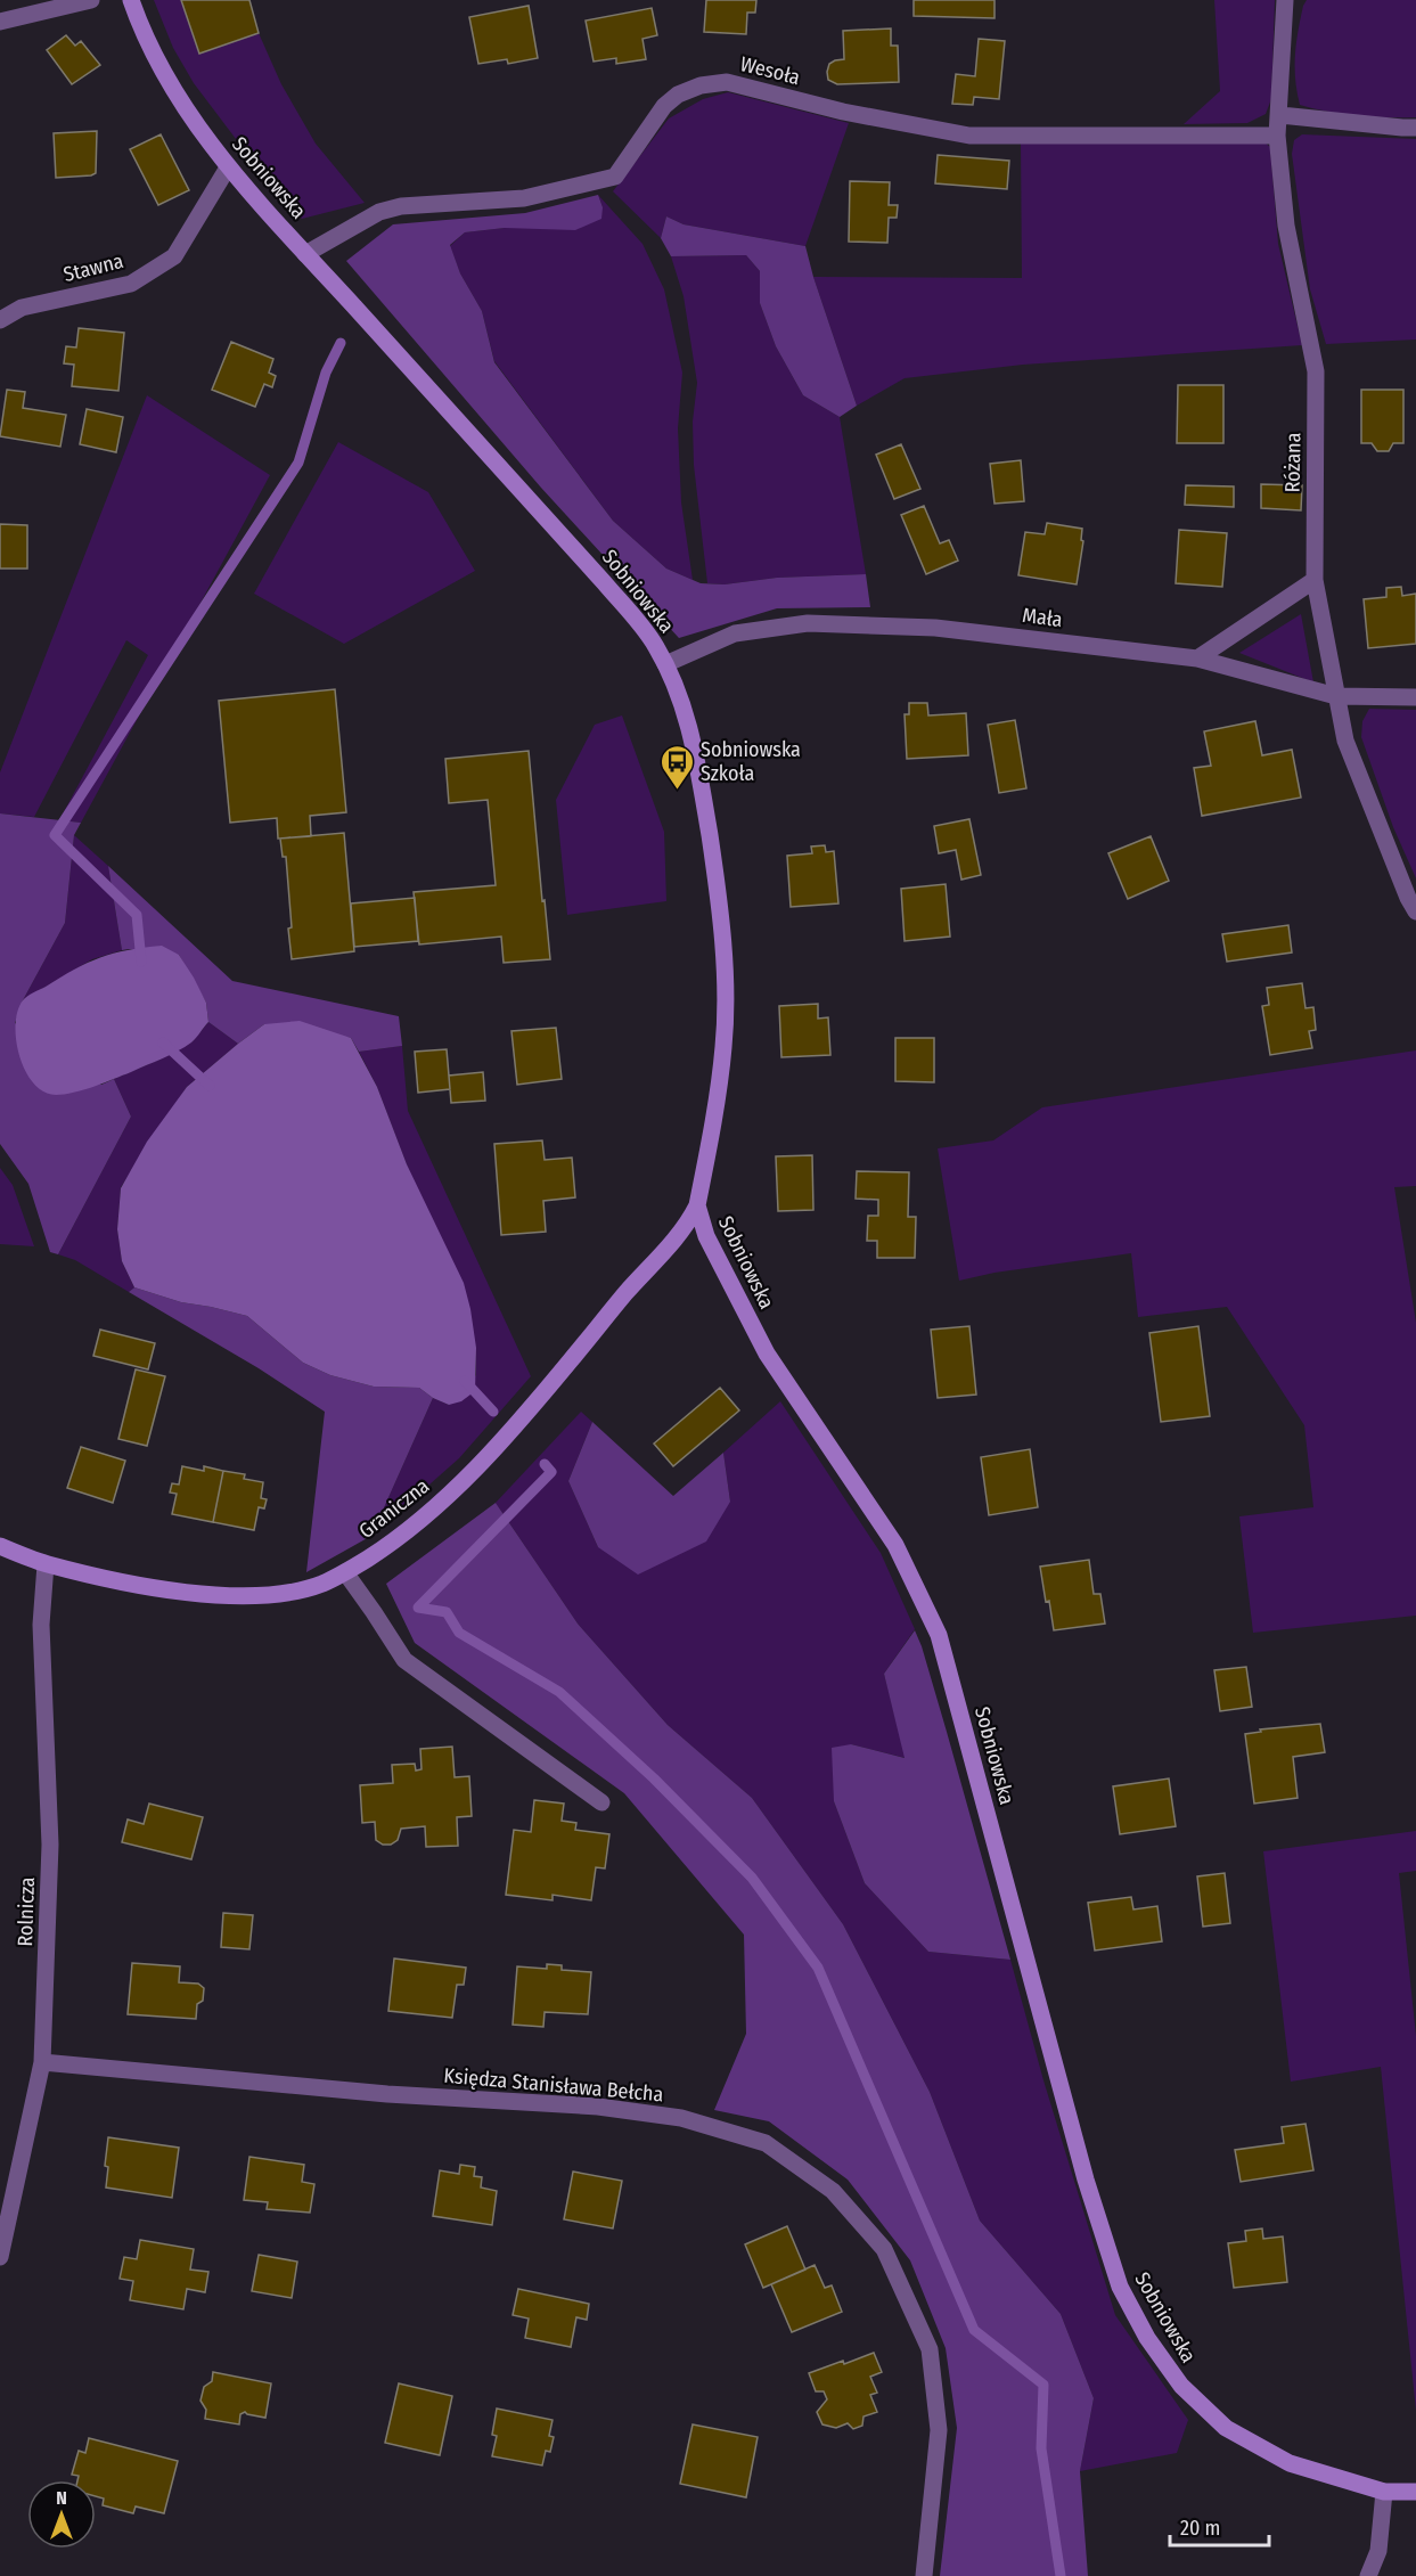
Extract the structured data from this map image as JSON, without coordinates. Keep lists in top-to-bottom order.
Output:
{
  "streets": {
    "street": [
      "Wesoła",
      "Sobniowska",
      "Stawna",
      "Różana",
      "Mała",
      "Graniczna",
      "Rolnicza",
      "Księdza Stanisława Bełcha"
    ]
  },
  "crossings": [
    ["Wesoła", "Sobniowska"],
    ["Wesoła", "Różana"],
    ["Sobniowska", "Stawna"],
    ["Sobniowska", "Mała"],
    ["Sobniowska", "Graniczna"],
    ["Różana", "Mała"],
    ["Graniczna", "Rolnicza"],
    ["Rolnicza", "Księdza Stanisława Bełcha"]
  ],
  "places": {
    "bus stop": ["Sobniowska Szkoła"]
  },
  "scale_bar": "20 m",
  "north": "top"
}
